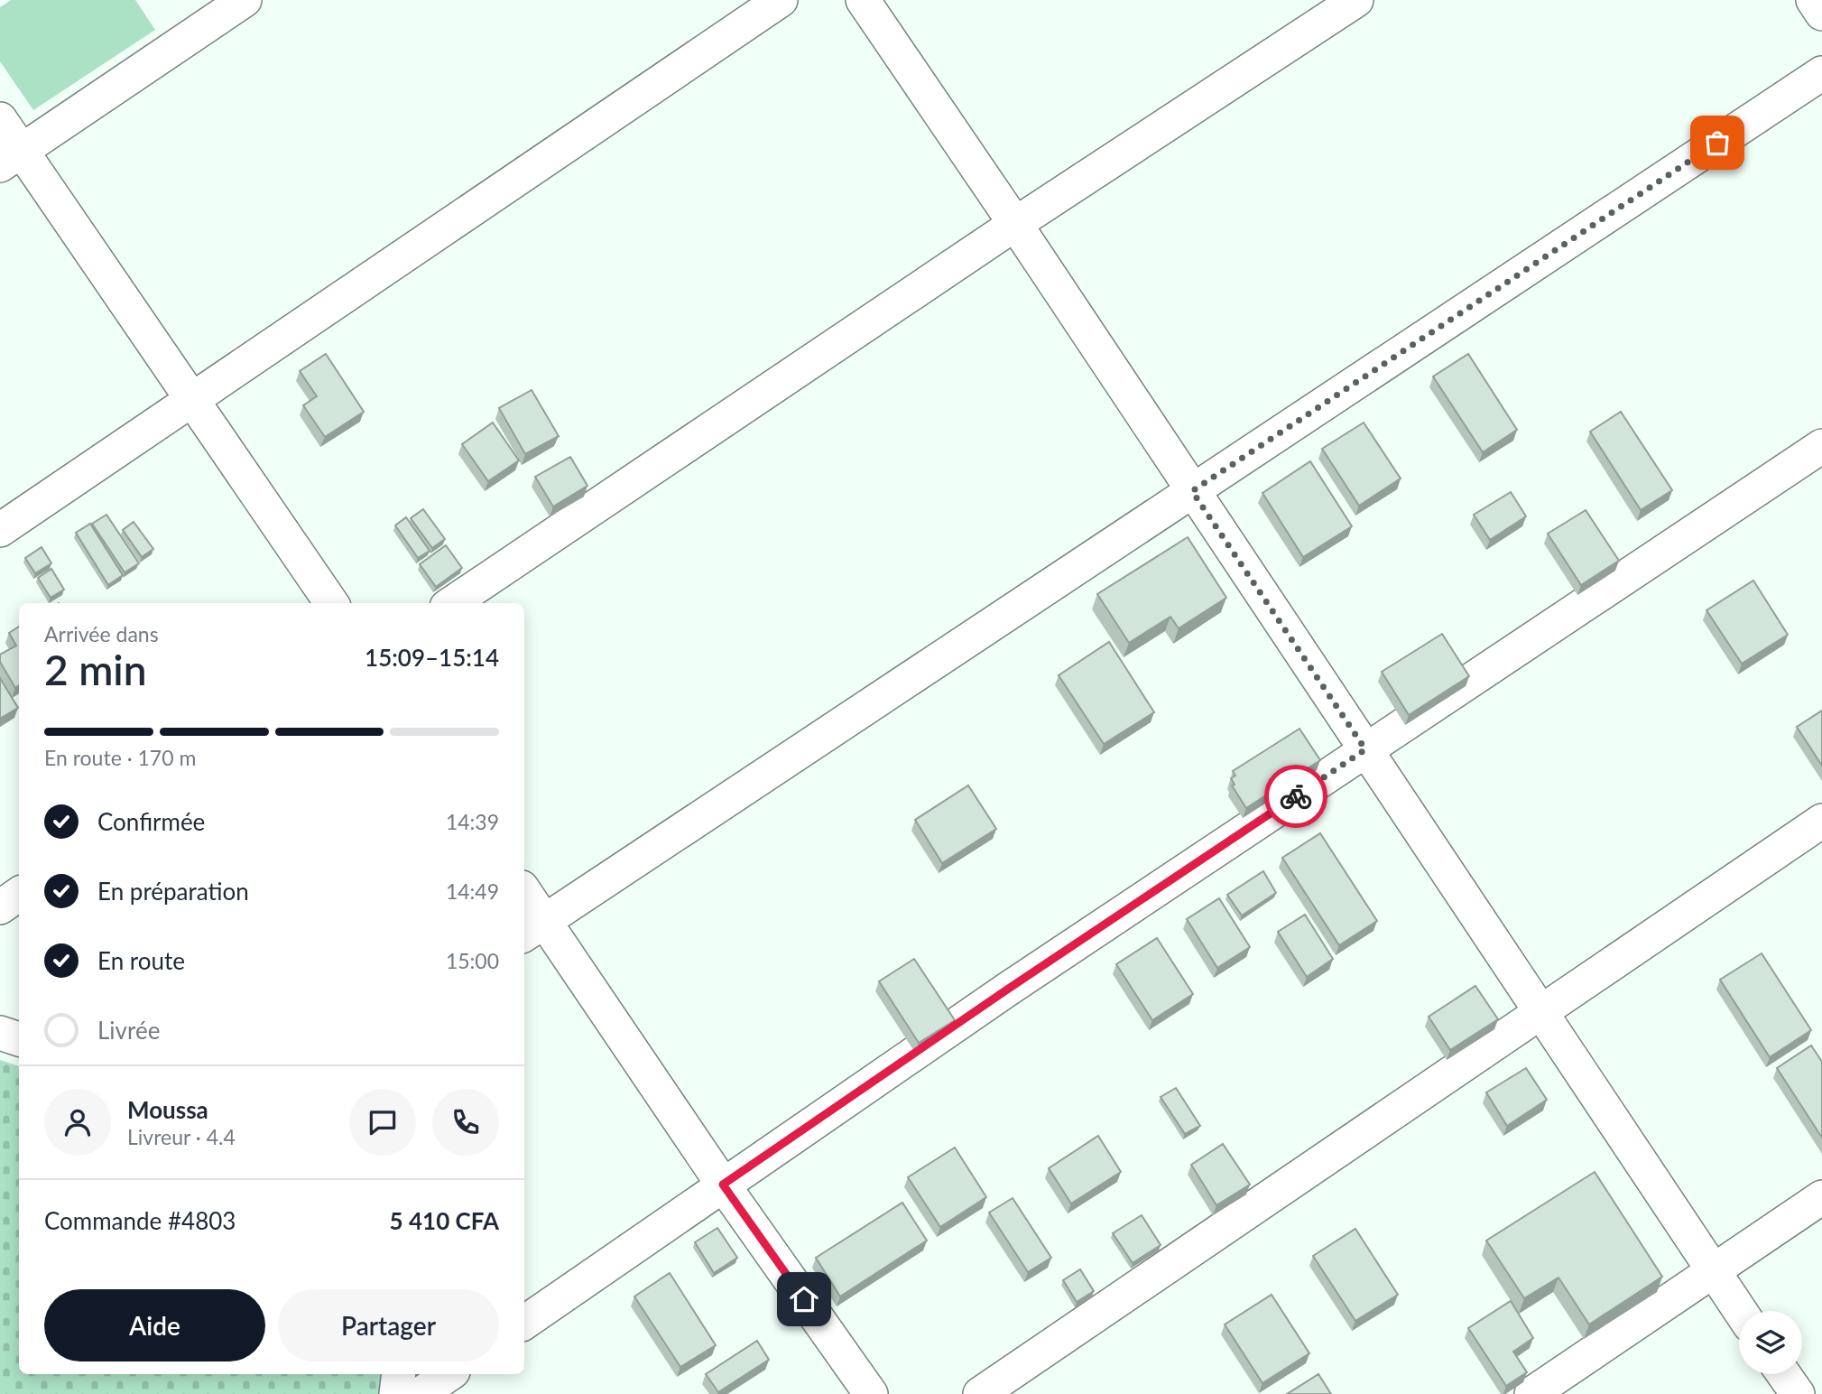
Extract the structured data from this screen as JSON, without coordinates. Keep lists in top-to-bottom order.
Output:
{
  "page": {
    "heading": ["2 min", "Arrivée dans", "15:09–15:14"],
    "panel": [
      "Moussa",
      "Livreur · 4.4",
      "Commande #4803",
      "5 410 CFA"
    ],
    "bar": "En route · 170 m",
    "list": [
      ["Confirmée", "14:39"],
      ["En préparation", "14:49"],
      ["En route", "15:00"],
      "Livrée"
    ],
    "buttons": ["Aide", "Partager"]
  }
}
